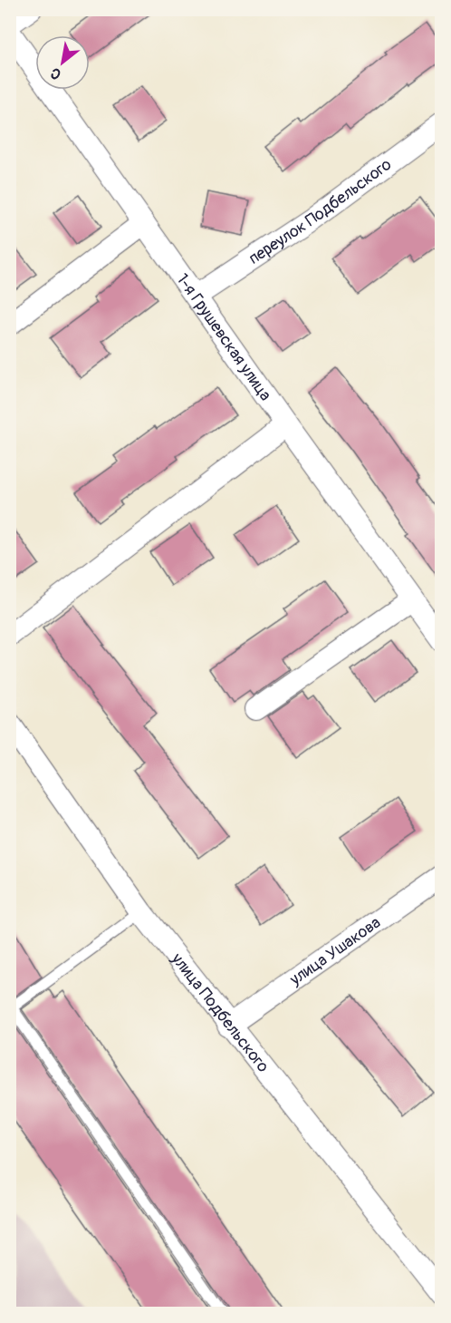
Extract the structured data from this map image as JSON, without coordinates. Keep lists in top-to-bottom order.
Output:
{
  "streets": {
    "street": [
      "переулок Подбельского",
      "1-я Грушевская улица",
      "улица Ушакова",
      "улица Подбельского"
    ]
  },
  "crossings": [
    ["переулок Подбельского", "1-я Грушевская улица"],
    ["улица Ушакова", "улица Подбельского"]
  ],
  "north": "bottom left"
}
